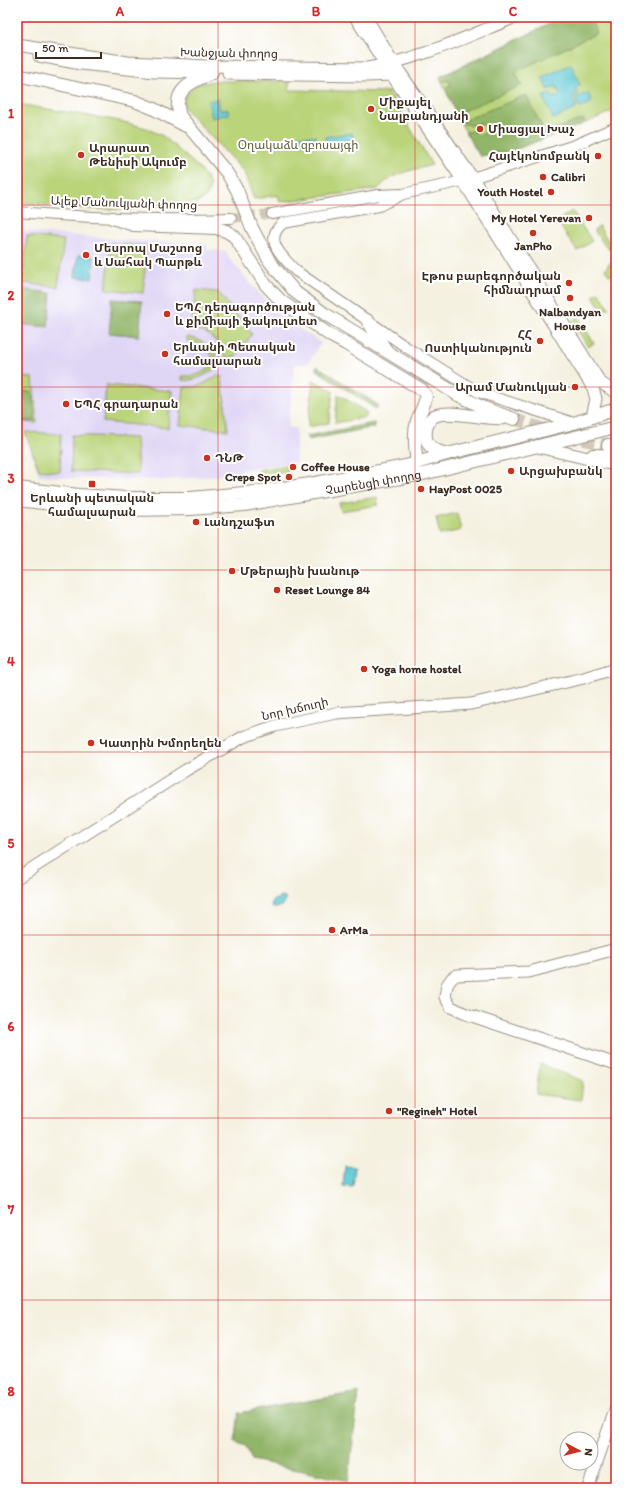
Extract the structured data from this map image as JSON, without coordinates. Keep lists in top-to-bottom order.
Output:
{
  "streets": {
    "main road": ["Խանջյան փողոց", "Չարենցի փողոց", "Նոր խճուղի"],
    "street": ["Ալեք Մանուկյանի փողոց"]
  },
  "parks": ["Օղակաձև զբոսայգի"],
  "places": {
    "other": [
      "Միքայել Նալբանդյանի",
      "Միացյալ Խաչ",
      "Արարատ Թենիսի Ակումբ",
      "Հայէկոնոմբանկ",
      "Calibri",
      "Youth Hostel",
      "My Hotel Yerevan",
      "JanPho",
      "Մեսրոպ Մաշտոց և Սահակ Պարթև",
      "Էթոս բարեգործական հիմնադրամ",
      "Nalbandyan House",
      "ԵՊՀ դեղագործության և քիմիայի ֆակուլտետ",
      "ՀՀ Ոստիկանություն",
      "Երևանի Պետական համալսարան",
      "Արամ Մանուկյան",
      "ԵՊՀ գրադարան",
      "ԴՆԹ",
      "Coffee House",
      "Արցախբանկ",
      "Crepe Spot",
      "HayPost 0025",
      "Լանդշաֆտ",
      "Մթերային խանութ",
      "Reset Lounge 84",
      "Yoga home hostel",
      "Կատրին Խմորեղեն",
      "ArMa",
      "\"Regineh\" Hotel"
    ],
    "transit": ["Երևանի պետական համալսարան"]
  },
  "scale_bar": "50 m",
  "north": "right",
  "grid": {
    "columns": ["A", "B", "C"],
    "rows": [
      "1",
      "2",
      "3",
      "4",
      "5",
      "6",
      "7",
      "8"
    ]
  }
}
